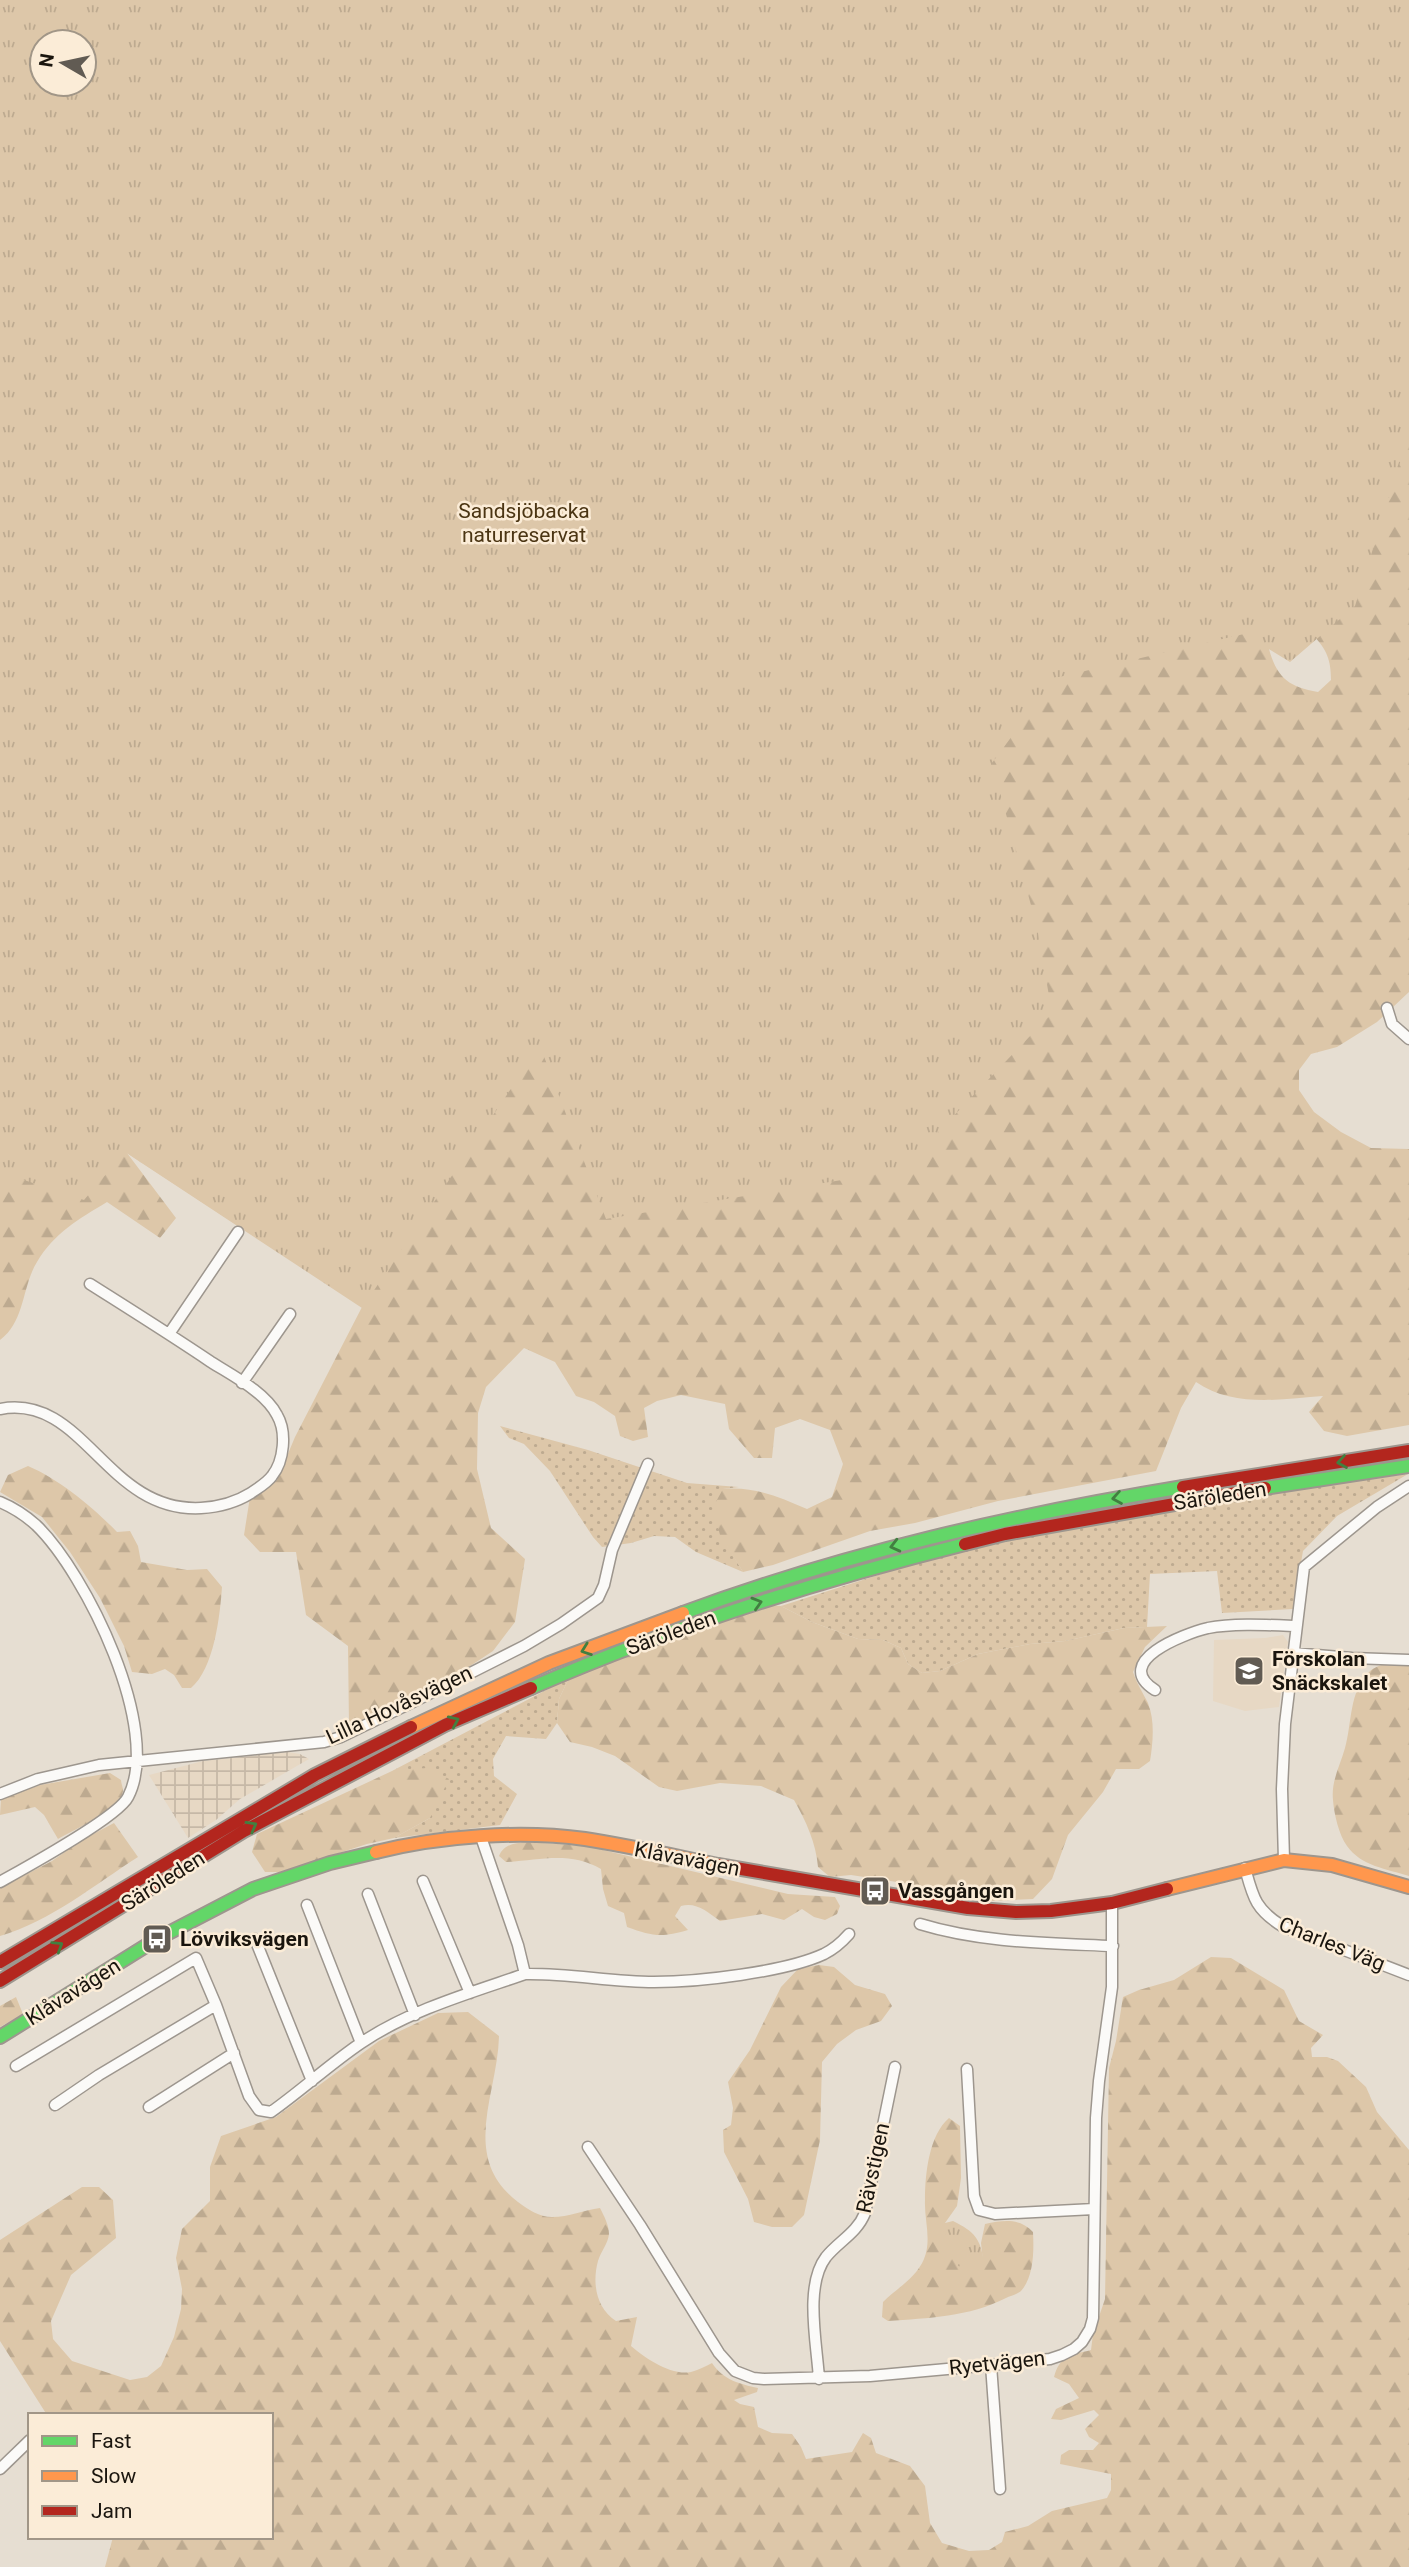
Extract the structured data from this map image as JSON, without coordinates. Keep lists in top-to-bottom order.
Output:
{
  "streets": {
    "main road": ["Säröleden", "Klåvavägen"],
    "street": [
      "Lilla Hovåsvägen",
      "Charles Väg",
      "Rävstigen",
      "Ryetvägen"
    ]
  },
  "crossings": [
    ["Klåvavägen", "Charles Väg"],
    ["Klåvavägen", "Ryetvägen"],
    ["Rävstigen", "Ryetvägen"]
  ],
  "parks": ["Sandsjöbacka naturreservat"],
  "places": {
    "school or university": ["Förskolan Snäckskalet"],
    "bus stop": ["Vassgången", "Lövviksvägen"]
  },
  "legend": ["Fast", "Slow", "Jam"],
  "north": "left"
}
